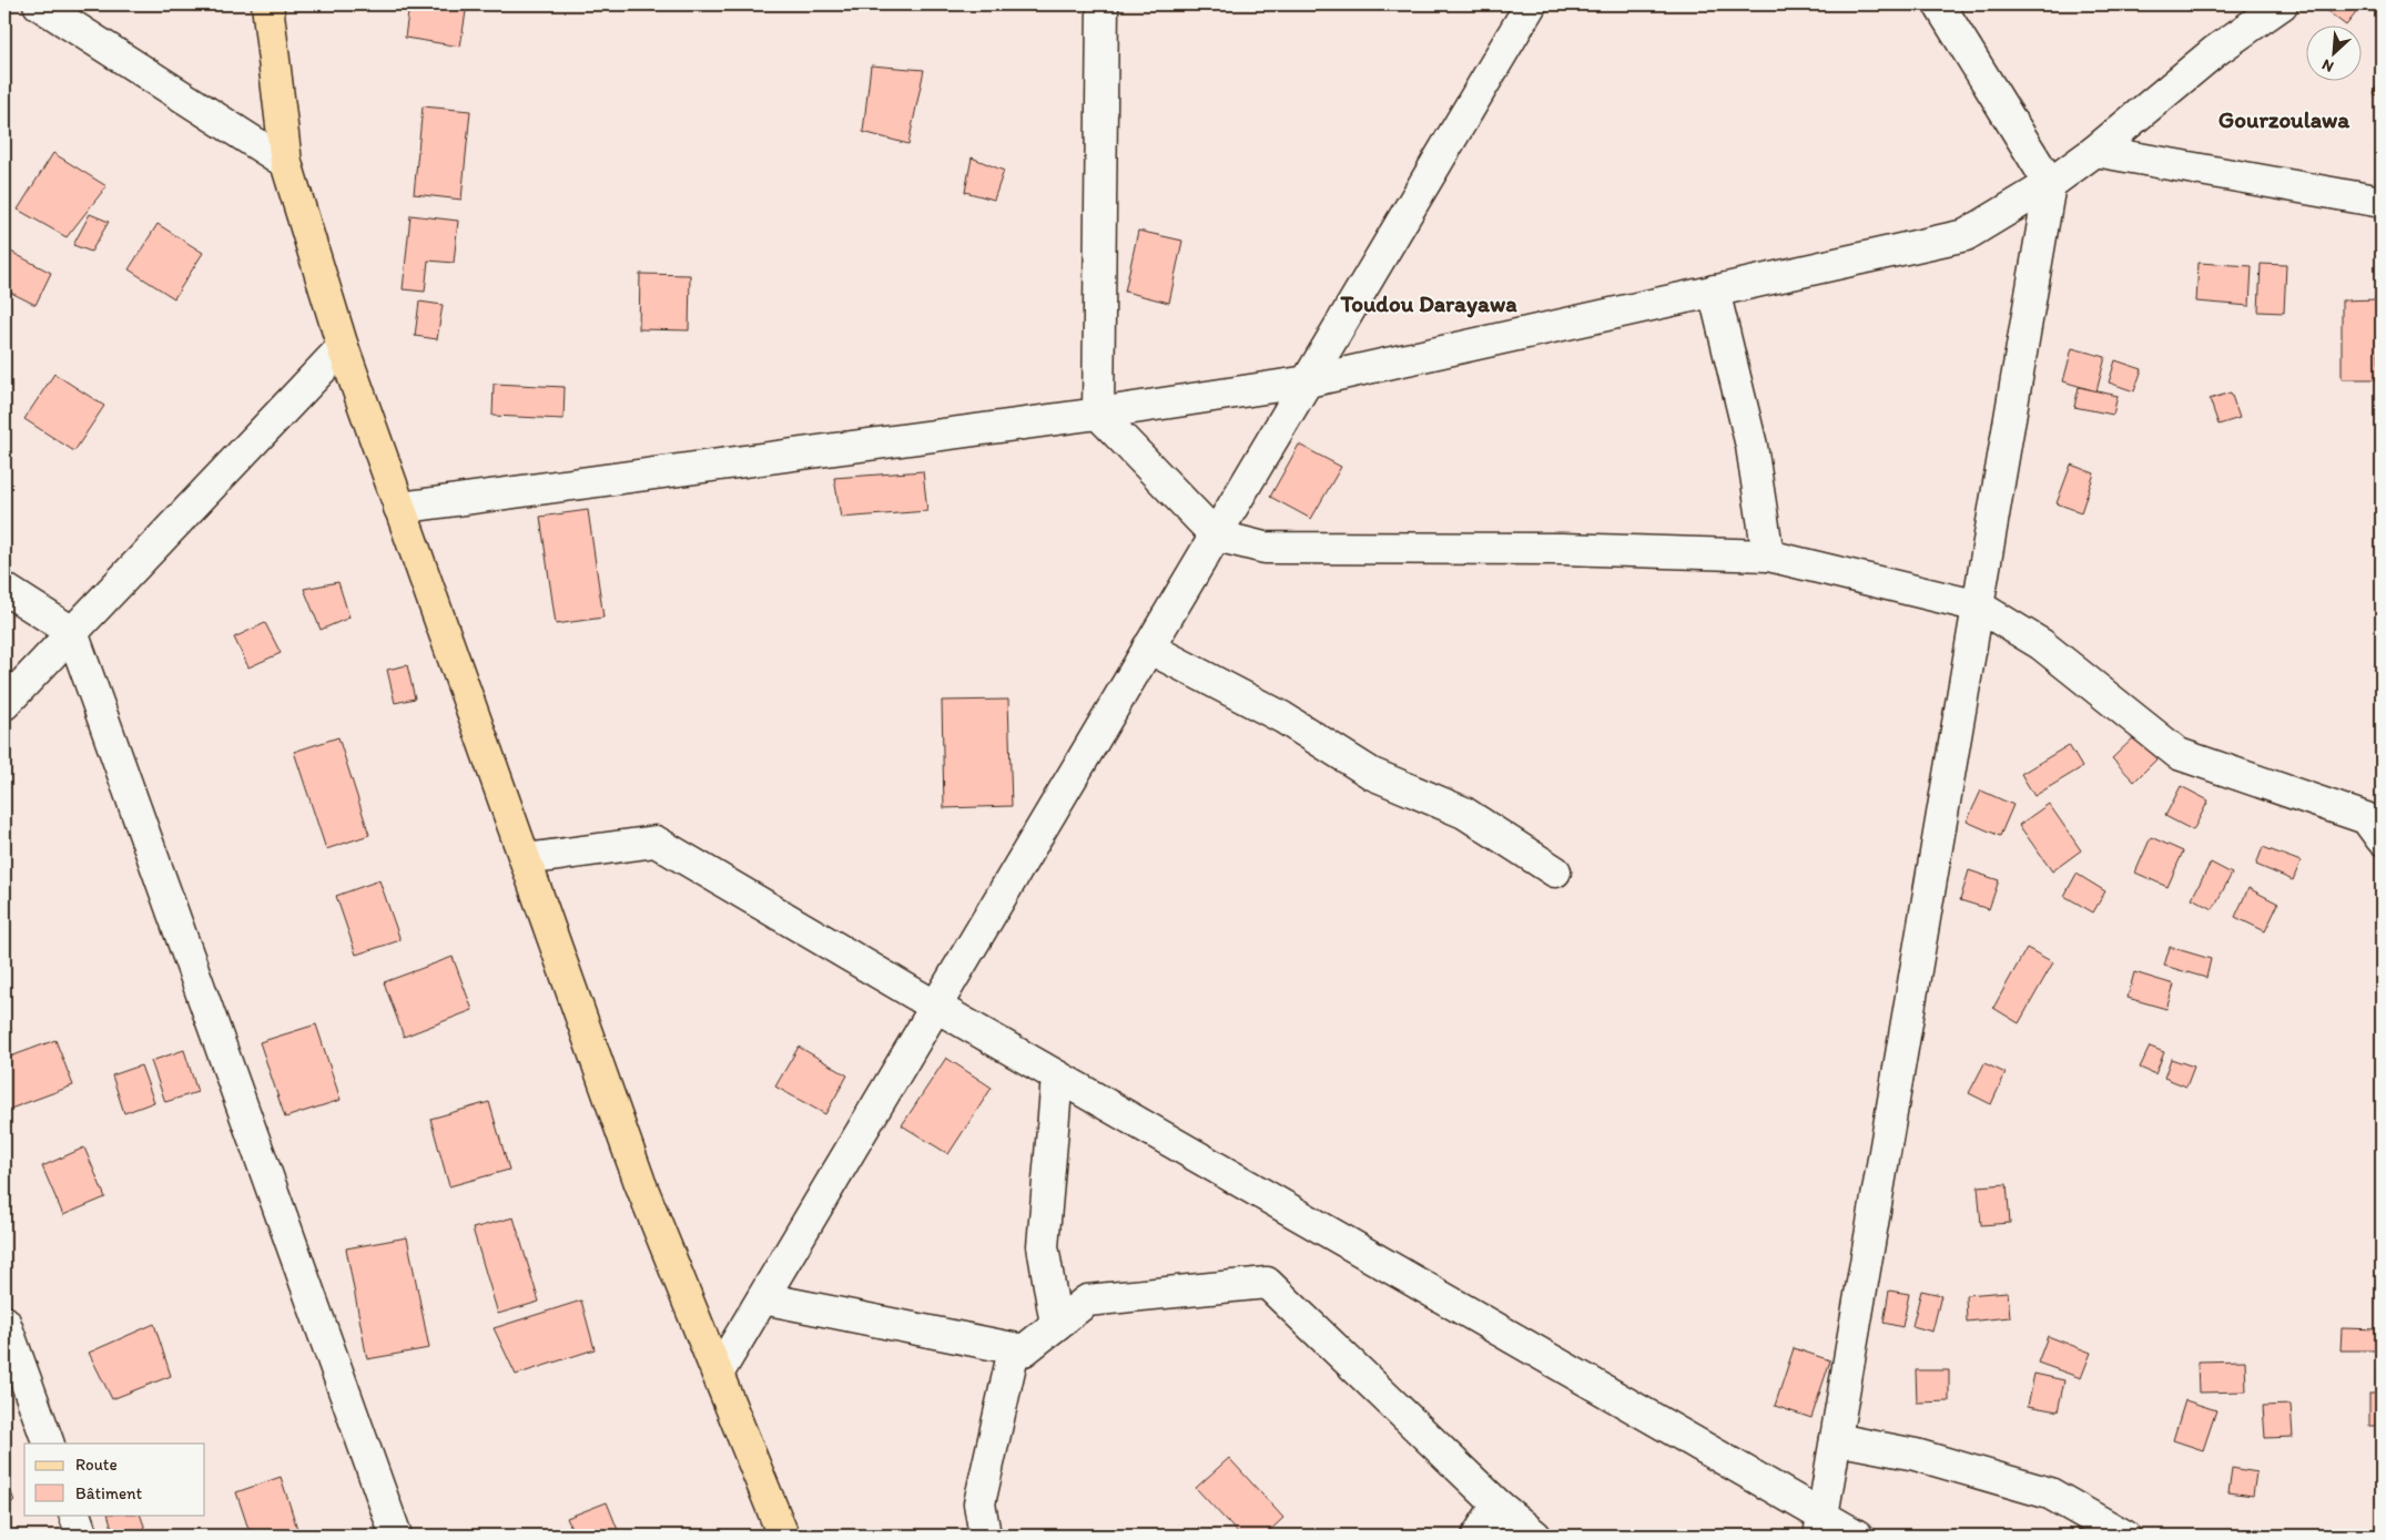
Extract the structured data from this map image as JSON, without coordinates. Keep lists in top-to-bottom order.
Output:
{
  "districts": ["Gourzoulawa", "Toudou Darayawa"],
  "legend": ["Route", "Bâtiment"],
  "north": "bottom left"
}
